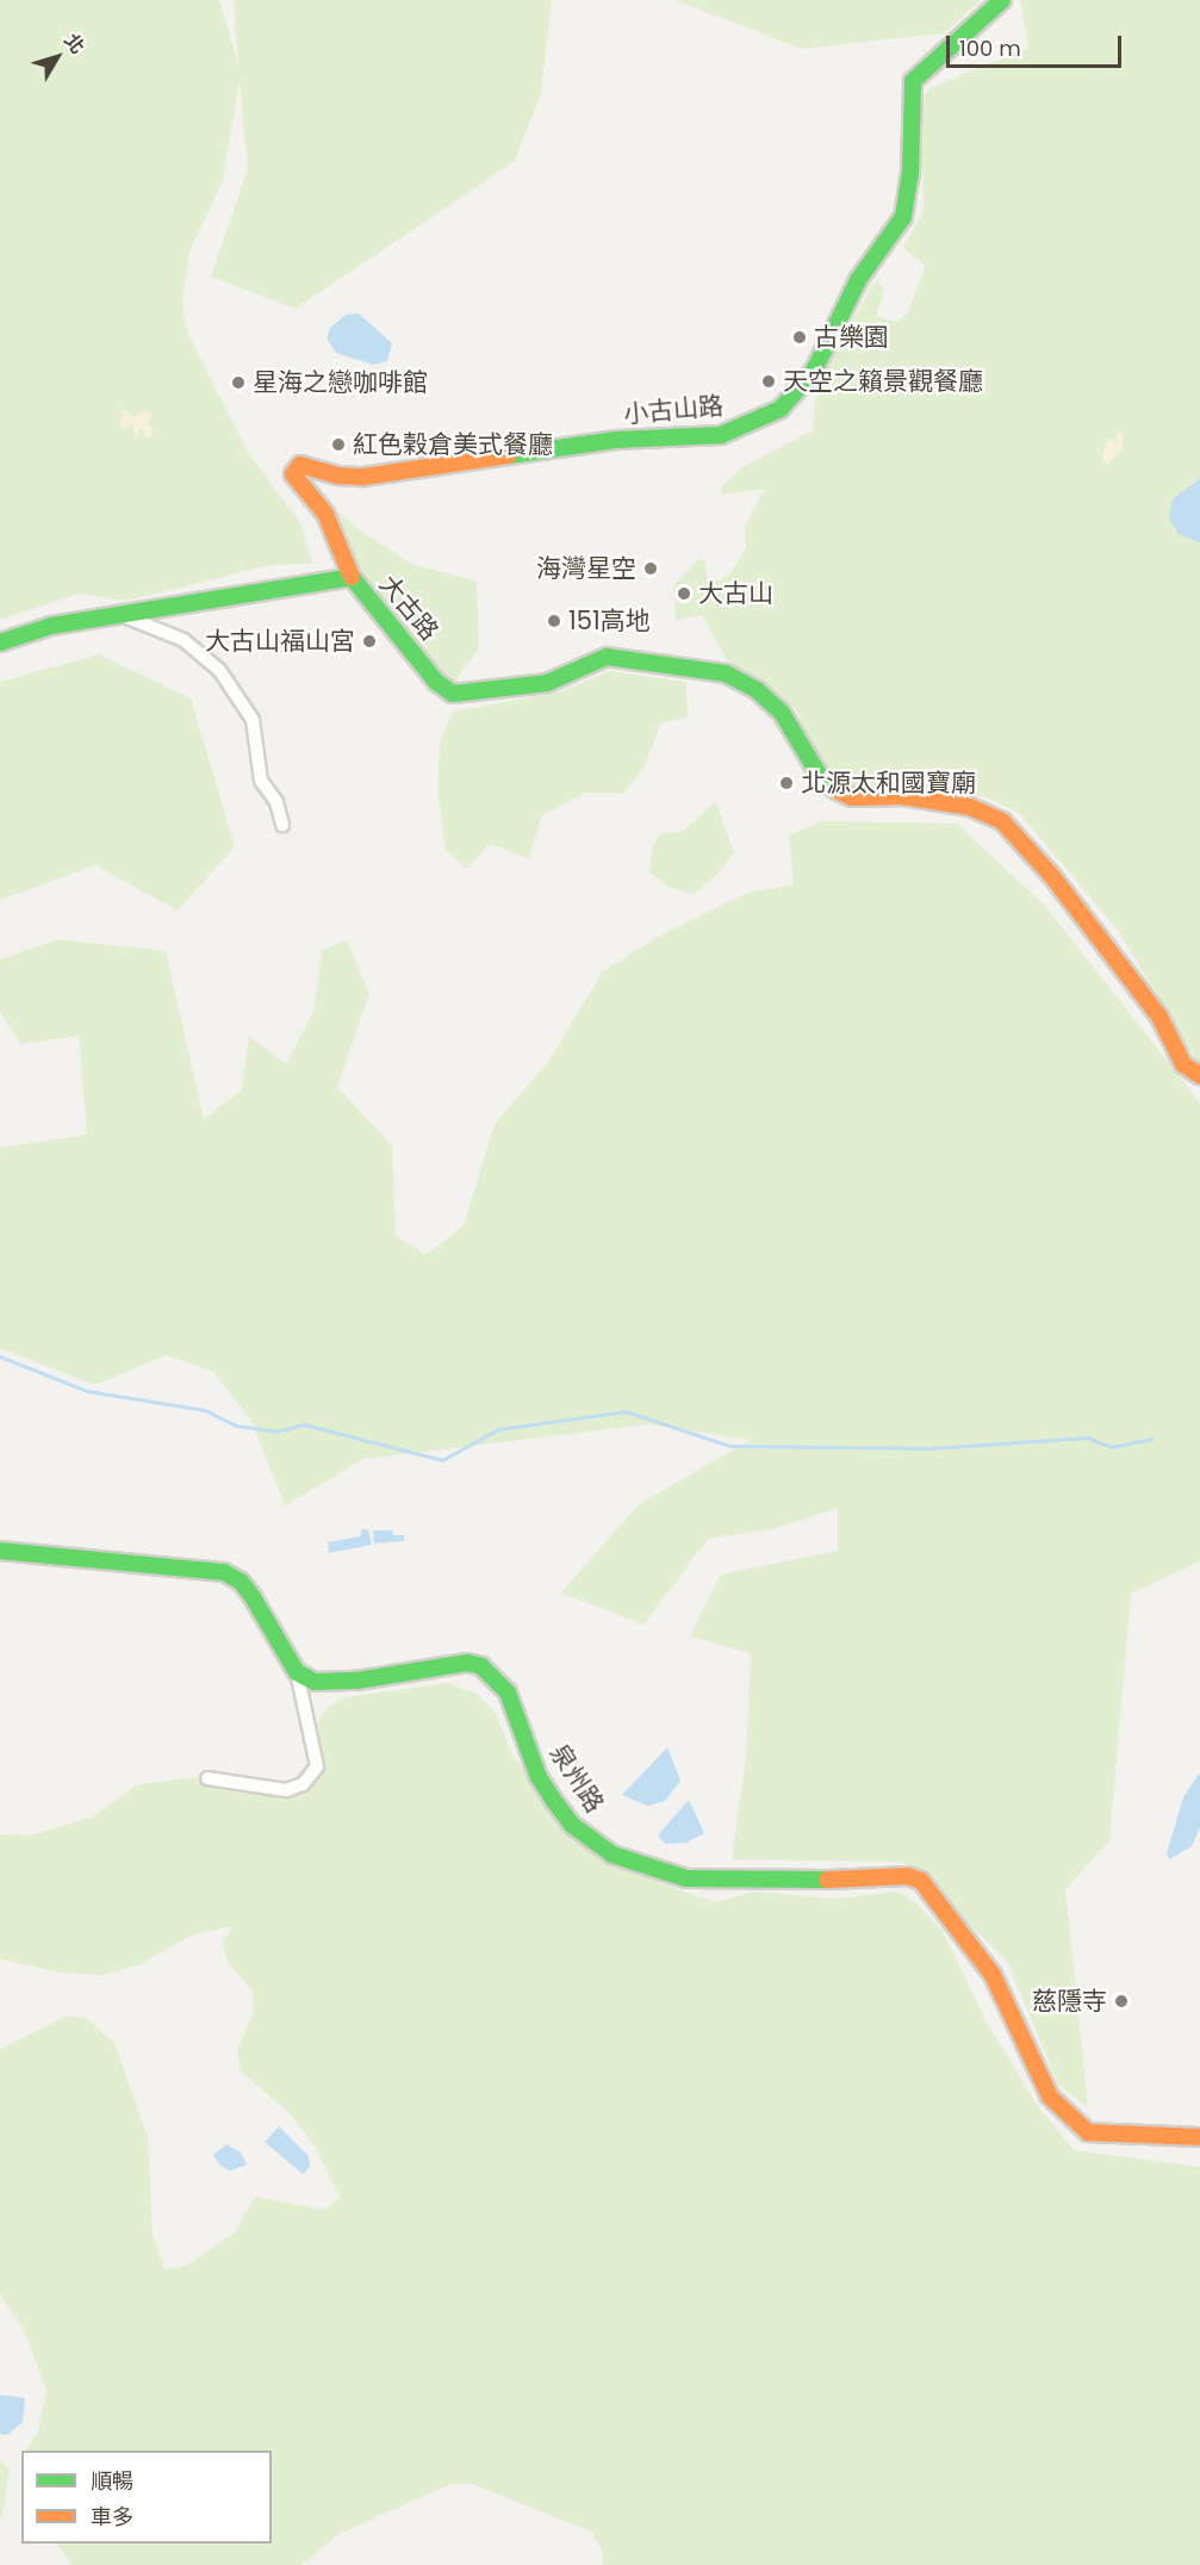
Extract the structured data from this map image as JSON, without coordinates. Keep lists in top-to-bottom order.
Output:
{
  "streets": {
    "street": ["小古山路", "大古路", "泉州路"]
  },
  "crossings": [
    ["小古山路", "大古路"]
  ],
  "places": [
    "古樂園",
    "天空之籟景觀餐廳",
    "星海之戀咖啡館",
    "紅色榖倉美式餐廳",
    "海灣星空",
    "大古山",
    "151高地",
    "大古山福山宮",
    "北源太和國寶廟",
    "慈隱寺"
  ],
  "legend": ["順暢", "車多"],
  "scale_bar": "100 m",
  "north": "top right"
}
